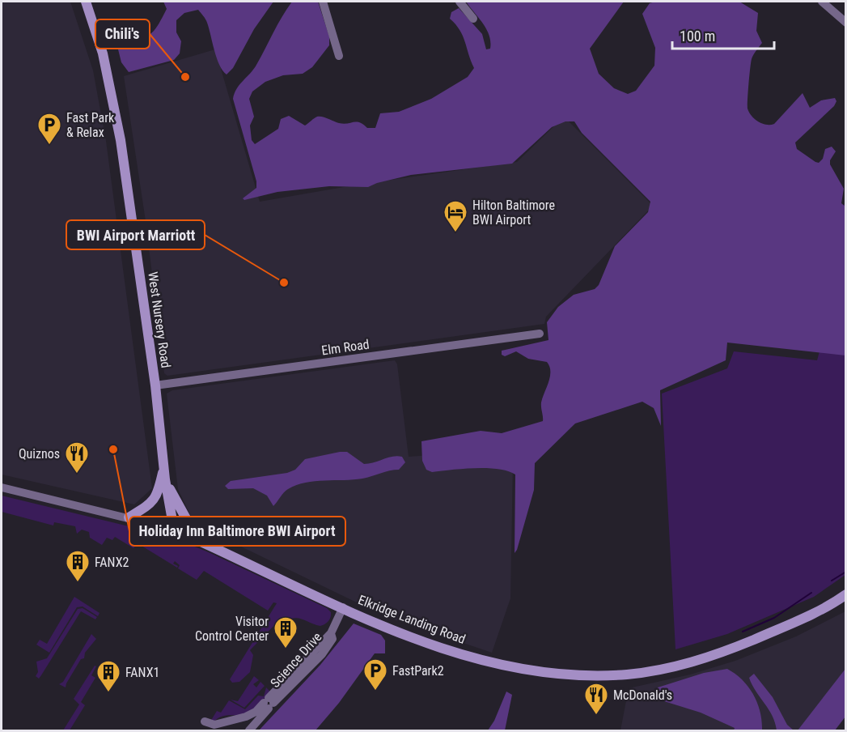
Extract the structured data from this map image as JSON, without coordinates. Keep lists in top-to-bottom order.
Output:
{
  "streets": {
    "main road": ["West Nursery Road", "Elkridge Landing Road"],
    "street": ["Elm Road", "Science Drive"]
  },
  "crossings": [
    ["West Nursery Road", "Elm Road"],
    ["West Nursery Road", "Elkridge Landing Road"],
    ["Elkridge Landing Road", "Science Drive"]
  ],
  "places": {
    "other": ["Chili's", "BWI Airport Marriott", "Holiday Inn Baltimore BWI Airport"],
    "parking": ["Fast Park & Relax", "FastPark2"],
    "hotel": ["Hilton Baltimore BWI Airport"],
    "restaurant": ["Quiznos", "McDonald's"],
    "building": ["FANX2", "Visitor Control Center", "FANX1"]
  },
  "scale_bar": "100 m"
}
